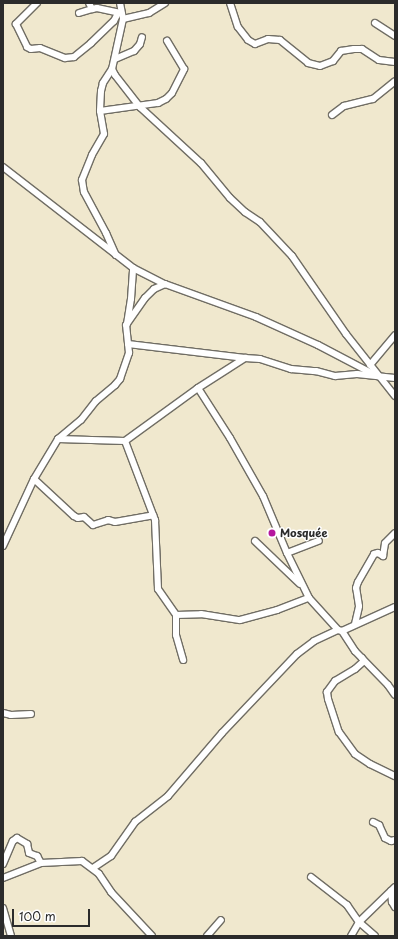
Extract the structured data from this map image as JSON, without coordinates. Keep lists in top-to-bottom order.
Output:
{
  "places": ["Mosquée"],
  "scale_bar": "100 m"
}
